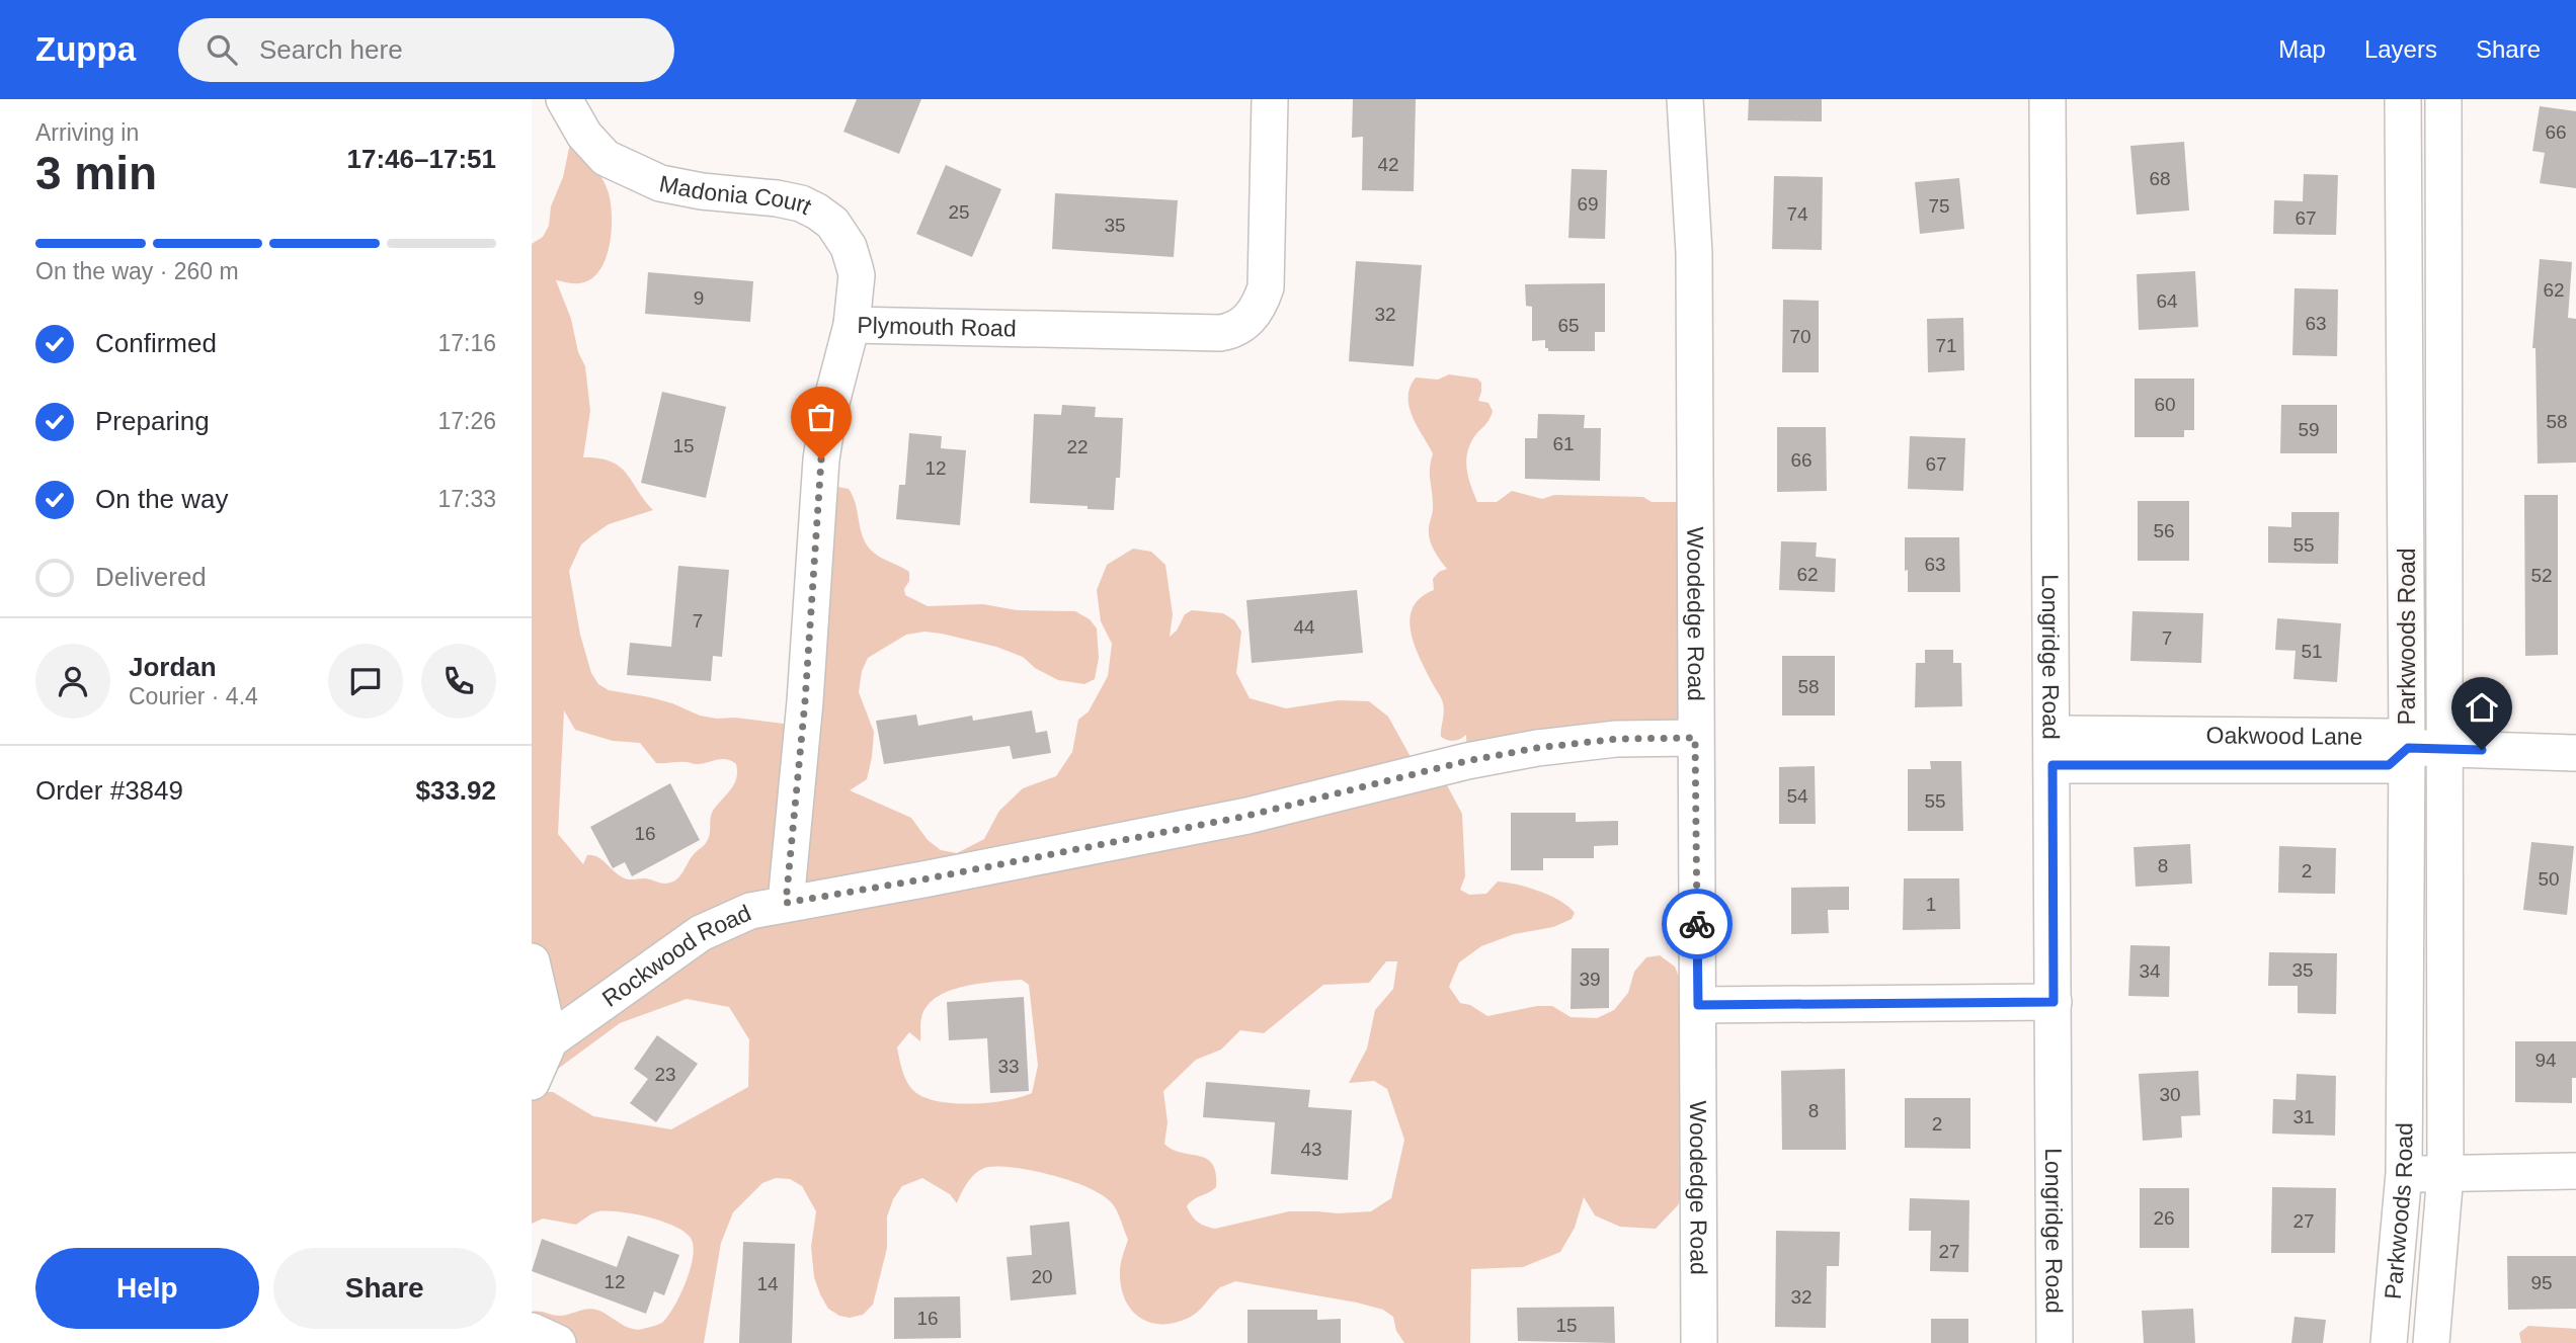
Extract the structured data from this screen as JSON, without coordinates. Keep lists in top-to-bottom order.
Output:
{
  "streets": {
    "street": [
      "Madonia Court",
      "Plymouth Road",
      "Woodedge Road",
      "Parkwoods Road",
      "Longridge Road",
      "Oakwood Lane",
      "Rockwood Road"
    ]
  },
  "crossings": [
    ["Madonia Court", "Plymouth Road"],
    ["Plymouth Road", "Rockwood Road"],
    ["Woodedge Road", "Rockwood Road"],
    ["Parkwoods Road", "Oakwood Lane"],
    ["Longridge Road", "Oakwood Lane"]
  ],
  "house_numbers": [
    "66",
    "42",
    "68",
    "69",
    "75",
    "25",
    "74",
    "67",
    "35",
    "62",
    "9",
    "64",
    "32",
    "63",
    "65",
    "70",
    "71",
    "60",
    "58",
    "59",
    "61",
    "15",
    "22",
    "66",
    "67",
    "12",
    "56",
    "55",
    "63",
    "62",
    "52",
    "7",
    "44",
    "7",
    "51",
    "58",
    "54",
    "55",
    "16",
    "8",
    "2",
    "50",
    "1",
    "35",
    "34",
    "39",
    "94",
    "33",
    "23",
    "30",
    "8",
    "31",
    "2",
    "43",
    "26",
    "27",
    "27",
    "20",
    "12",
    "95",
    "14",
    "32",
    "16",
    "15"
  ],
  "page": {
    "header": "Zuppa",
    "search": "Search here",
    "nav": ["Map", "Layers", "Share"],
    "heading": ["3 min", "Arriving in", "17:46–17:51"],
    "panel": [
      "Jordan",
      "Courier · 4.4",
      "Order #3849",
      "$33.92"
    ],
    "bar": "On the way · 260 m",
    "list": [
      ["Confirmed", "17:16"],
      ["Preparing", "17:26"],
      ["On the way", "17:33"],
      "Delivered"
    ],
    "buttons": ["Help", "Share"]
  }
}
